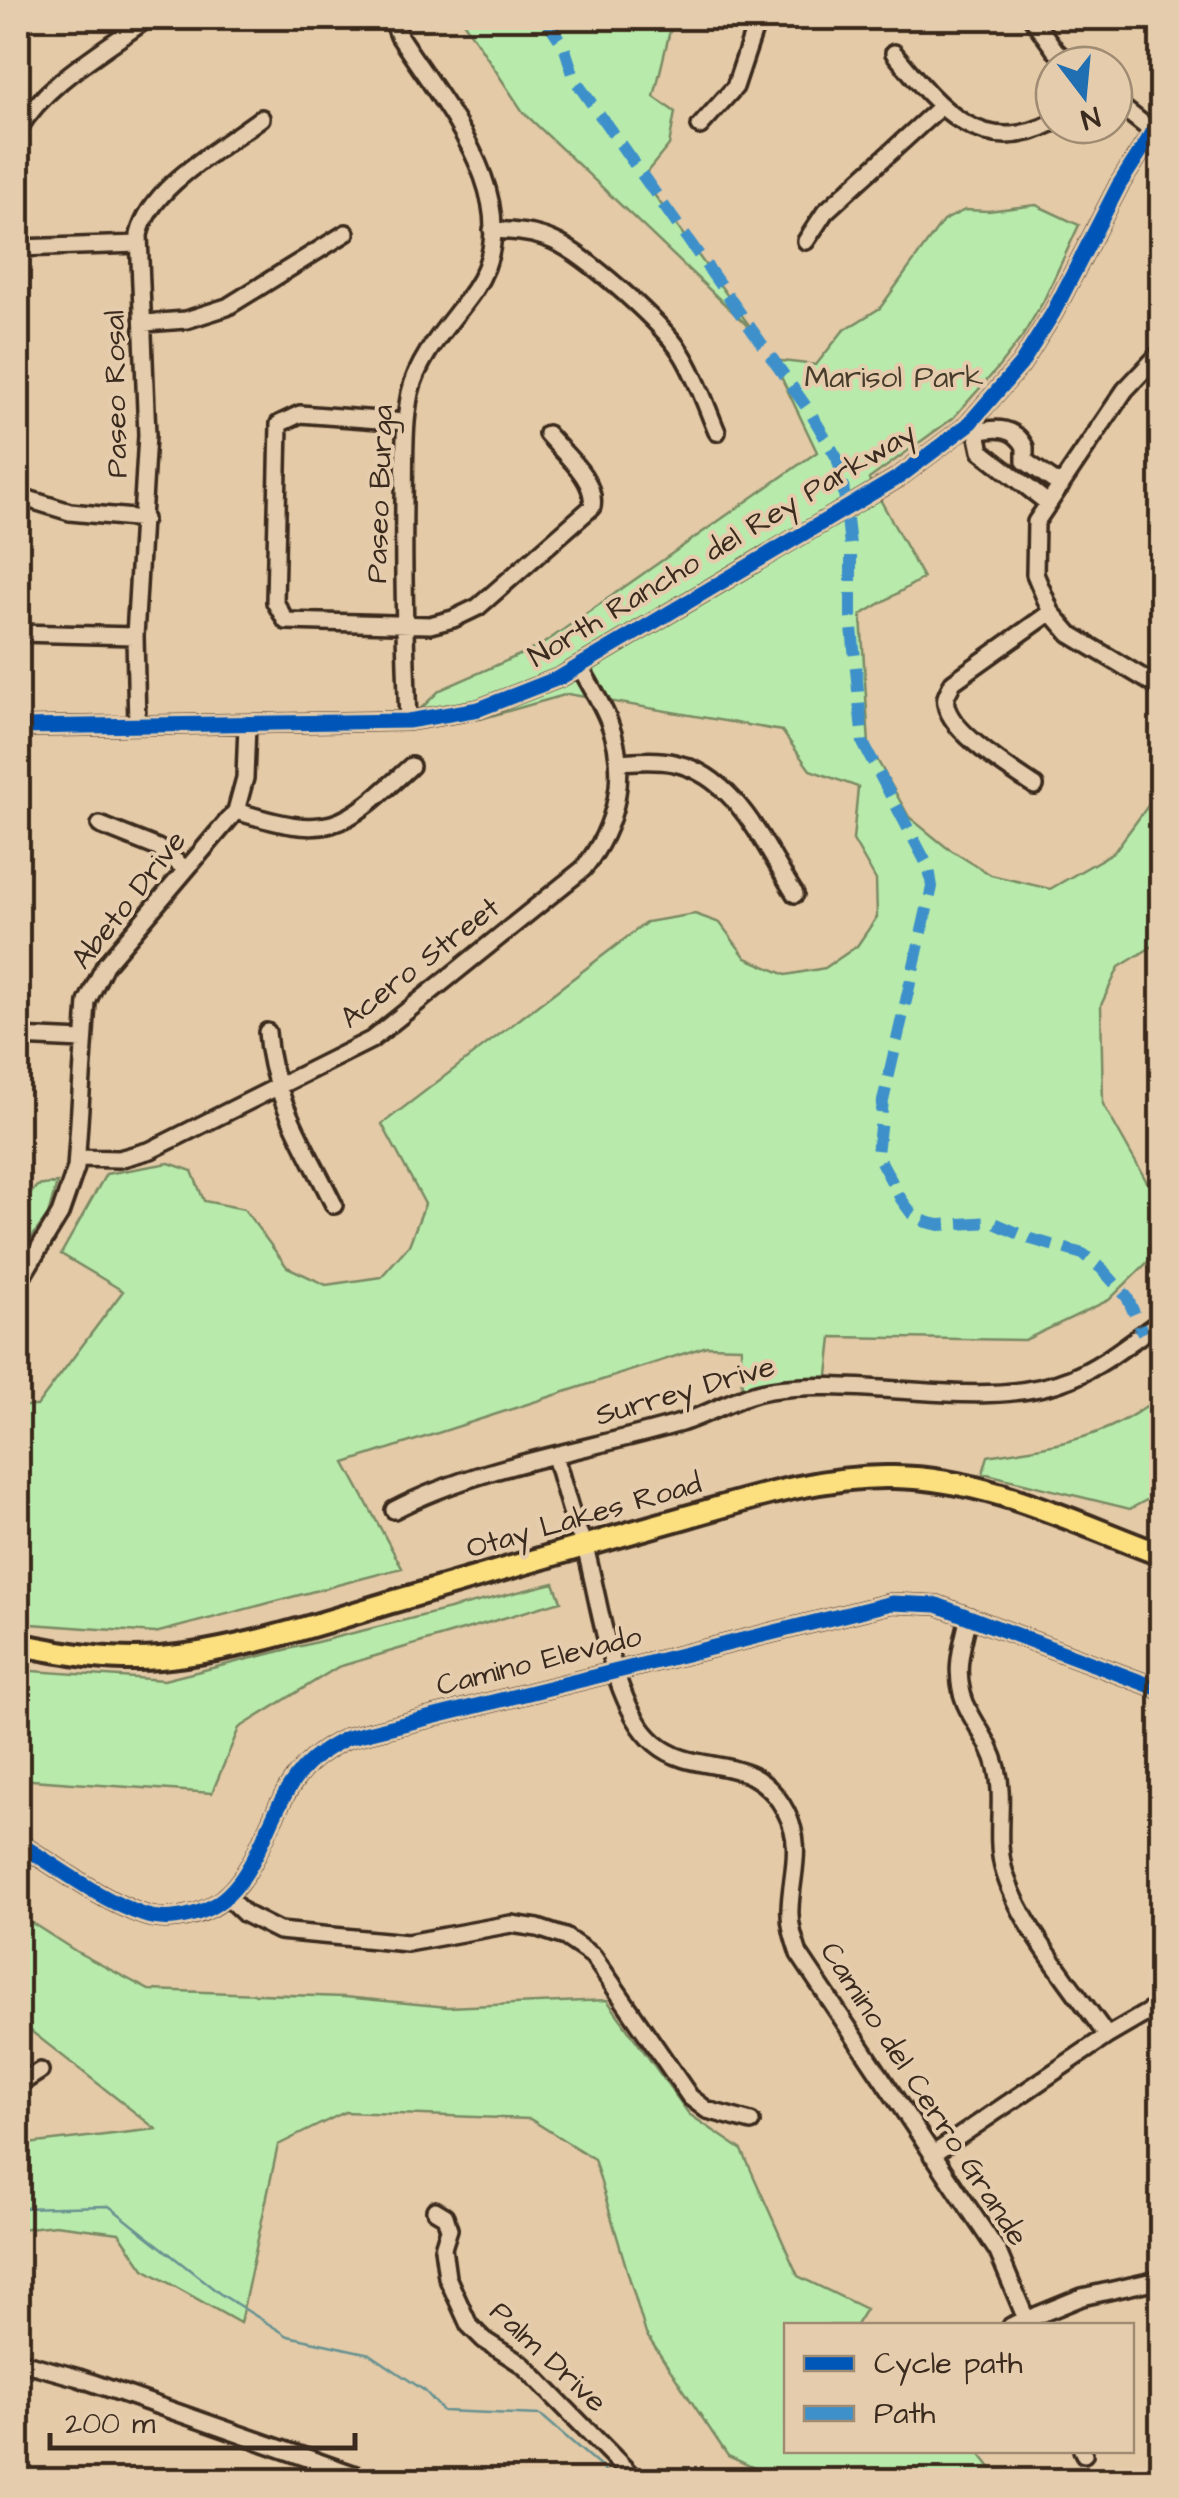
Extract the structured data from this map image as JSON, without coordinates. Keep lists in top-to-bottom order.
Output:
{
  "streets": {
    "main road": ["Otay Lakes Road"],
    "street": [
      "Paseo Rosal",
      "Paseo Burga",
      "North Rancho del Rey Parkway",
      "Abeto Drive",
      "Acero Street",
      "Surrey Drive",
      "Camino Elevado",
      "Camino del Cerro Grande",
      "Palm Drive"
    ]
  },
  "crossings": [
    ["Paseo Rosal", "North Rancho del Rey Parkway"],
    ["Paseo Burga", "North Rancho del Rey Parkway"],
    ["North Rancho del Rey Parkway", "Abeto Drive"],
    ["North Rancho del Rey Parkway", "Acero Street"],
    ["Abeto Drive", "Acero Street"],
    ["Surrey Drive", "Camino del Cerro Grande"],
    ["Otay Lakes Road", "Camino del Cerro Grande"],
    ["Camino Elevado", "Camino del Cerro Grande"]
  ],
  "parks": ["Marisol Park"],
  "legend": ["Cycle path", "Path"],
  "scale_bar": "200 m",
  "north": "bottom"
}
